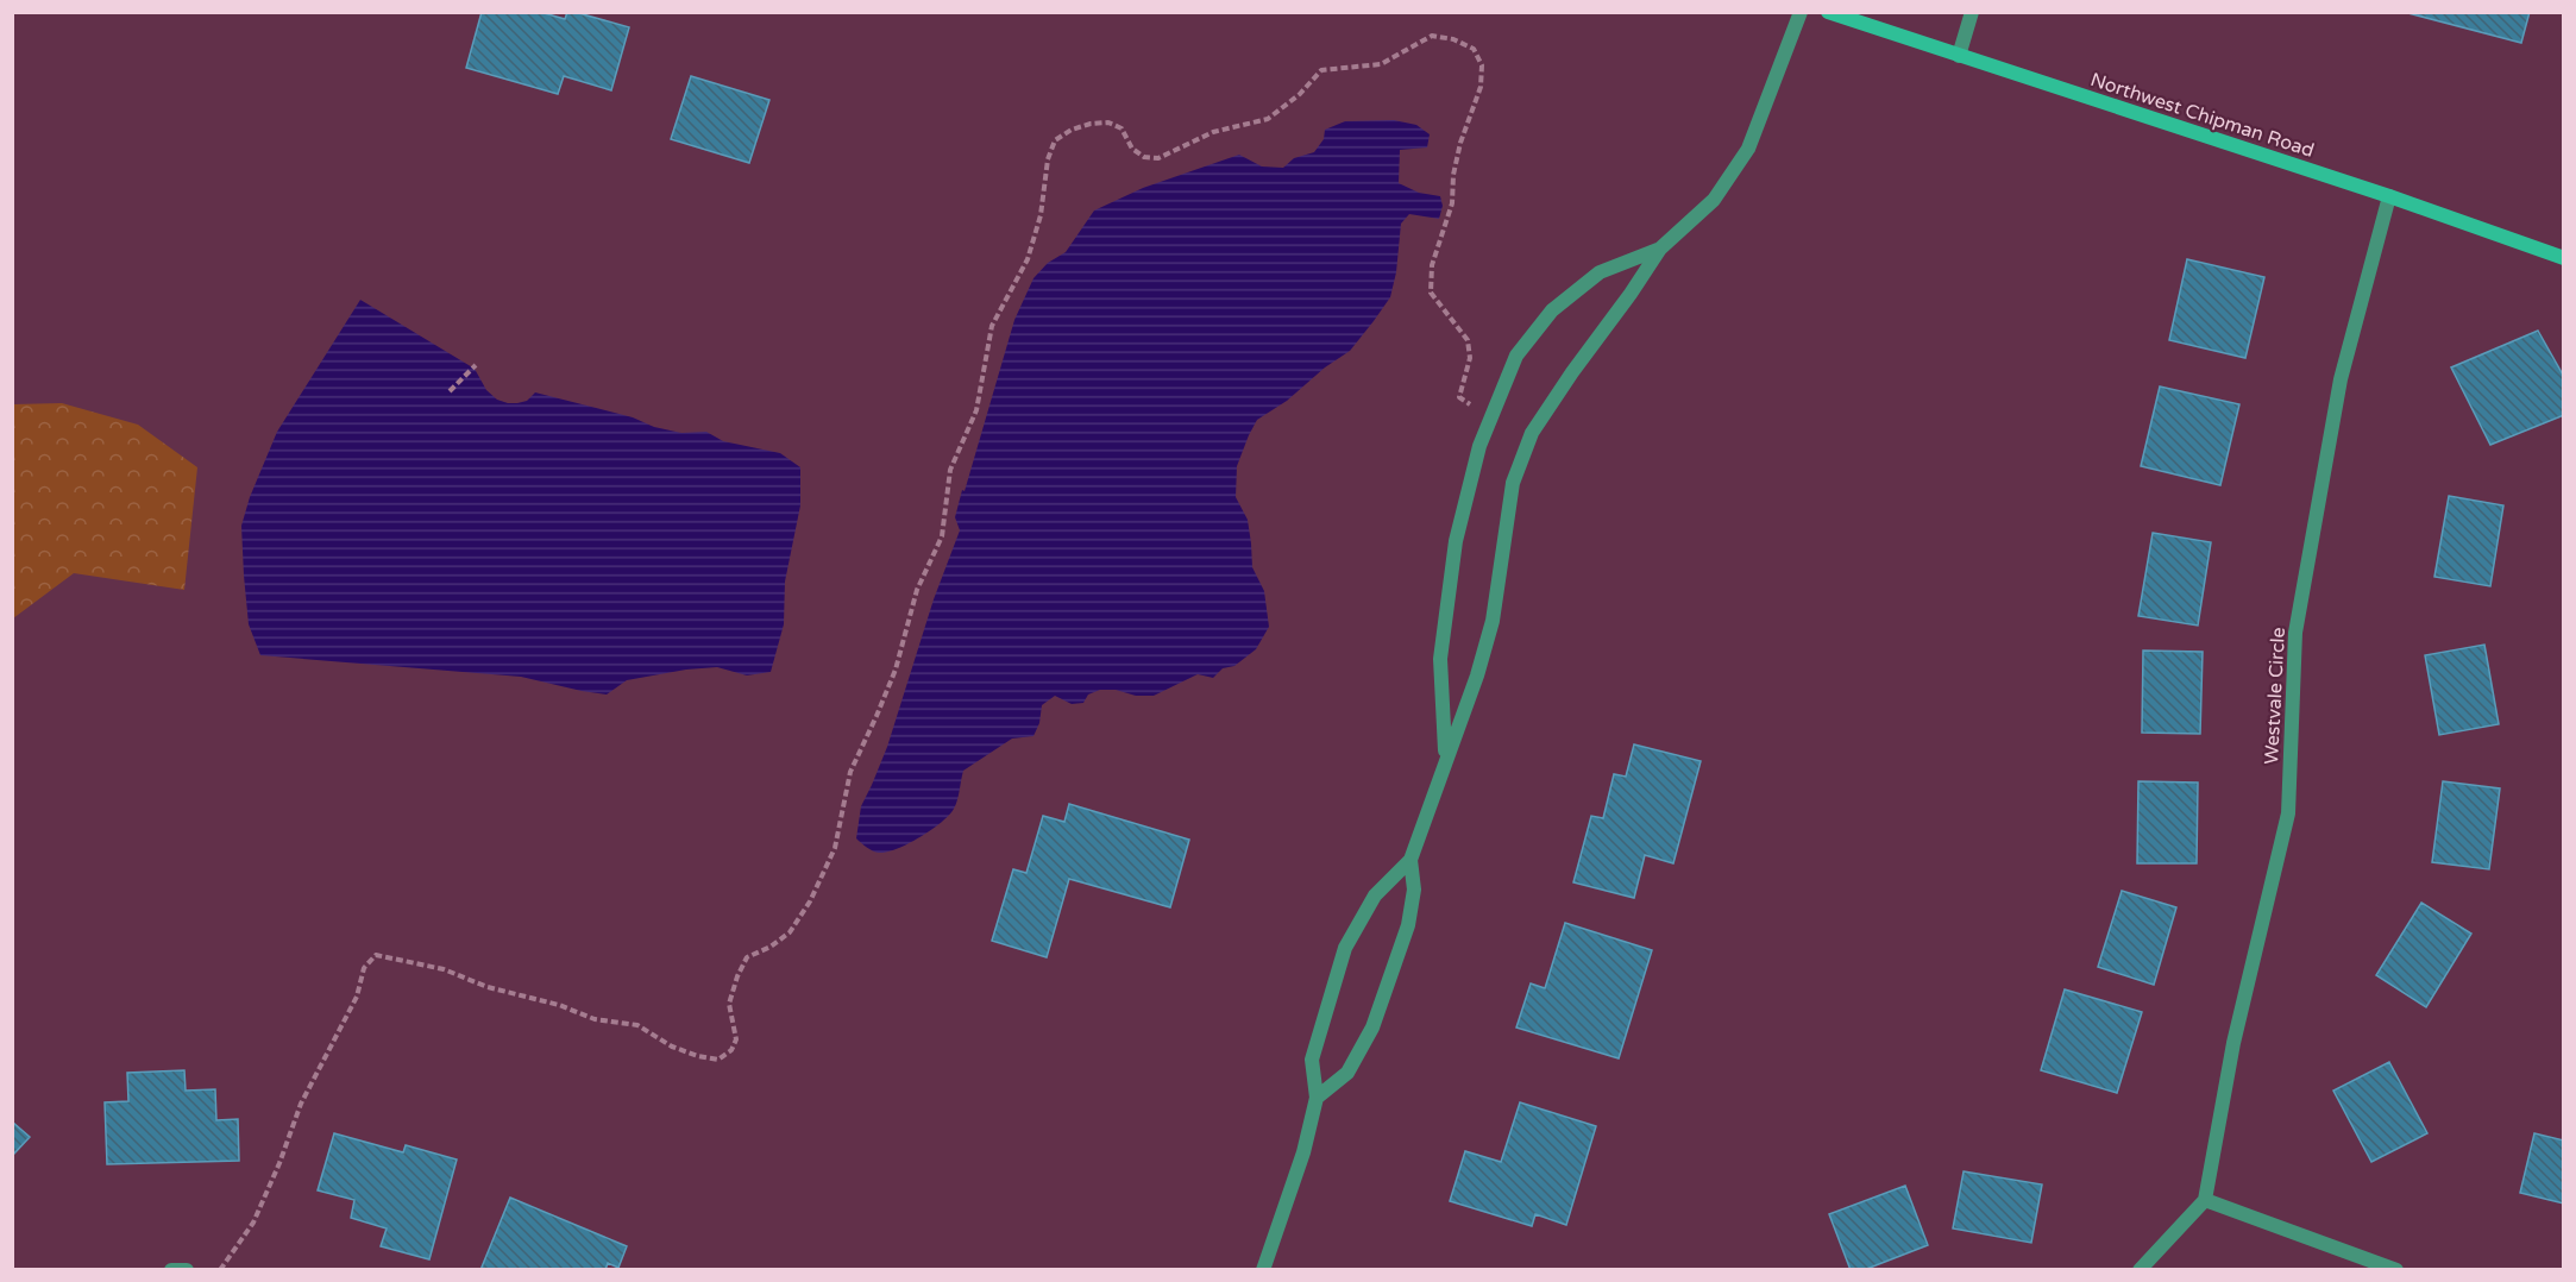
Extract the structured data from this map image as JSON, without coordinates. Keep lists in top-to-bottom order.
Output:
{
  "streets": {
    "main road": ["Northwest Chipman Road"],
    "street": ["Westvale Circle"]
  },
  "crossings": [
    ["Northwest Chipman Road", "Westvale Circle"]
  ]
}
